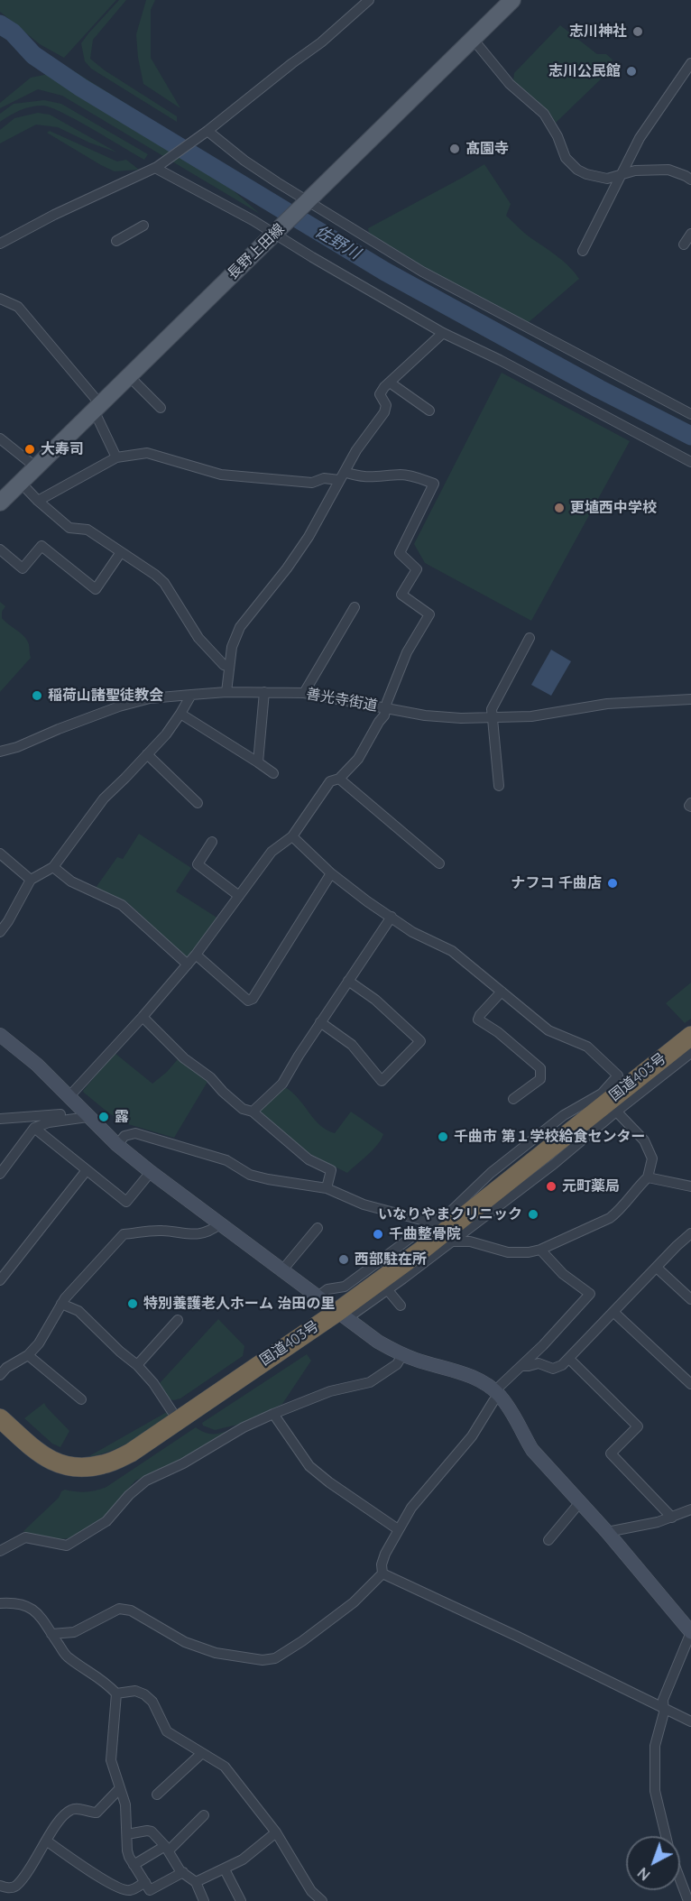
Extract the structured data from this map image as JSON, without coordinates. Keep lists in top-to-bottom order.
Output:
{
  "streets": {
    "highway": ["国道403号"],
    "main road": ["長野上田線"],
    "street": ["善光寺街道"]
  },
  "water": ["佐野川"],
  "places": [
    "志川神社",
    "志川公民館",
    "髙園寺",
    "大寿司",
    "更埴西中学校",
    "稲荷山諸聖徒教会",
    "ナフコ 千曲店",
    "露",
    "千曲市 第１学校給食センター",
    "元町薬局",
    "いなりやまクリニック",
    "千曲整骨院",
    "西部駐在所",
    "特別養護老人ホーム 治田の里"
  ],
  "north": "bottom left"
}
